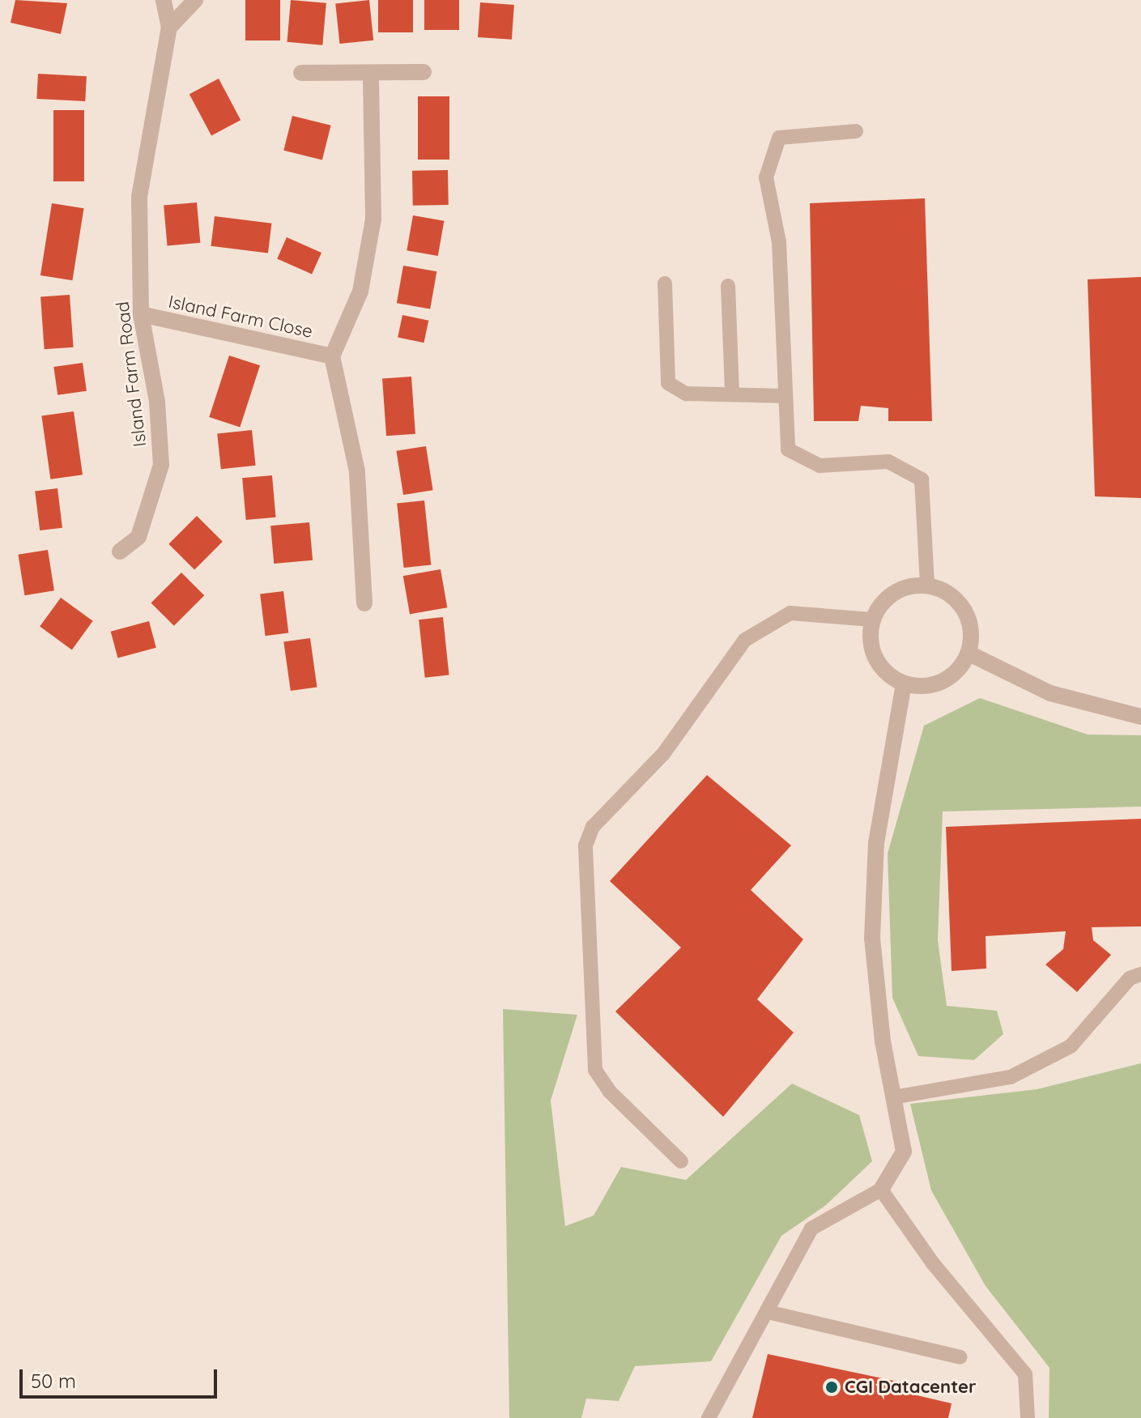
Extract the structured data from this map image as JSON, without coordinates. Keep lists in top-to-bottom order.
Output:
{
  "streets": {
    "street": ["Island Farm Close", "Island Farm Road"]
  },
  "crossings": [
    ["Island Farm Close", "Island Farm Road"]
  ],
  "places": ["CGI Datacenter"],
  "scale_bar": "50 m"
}
